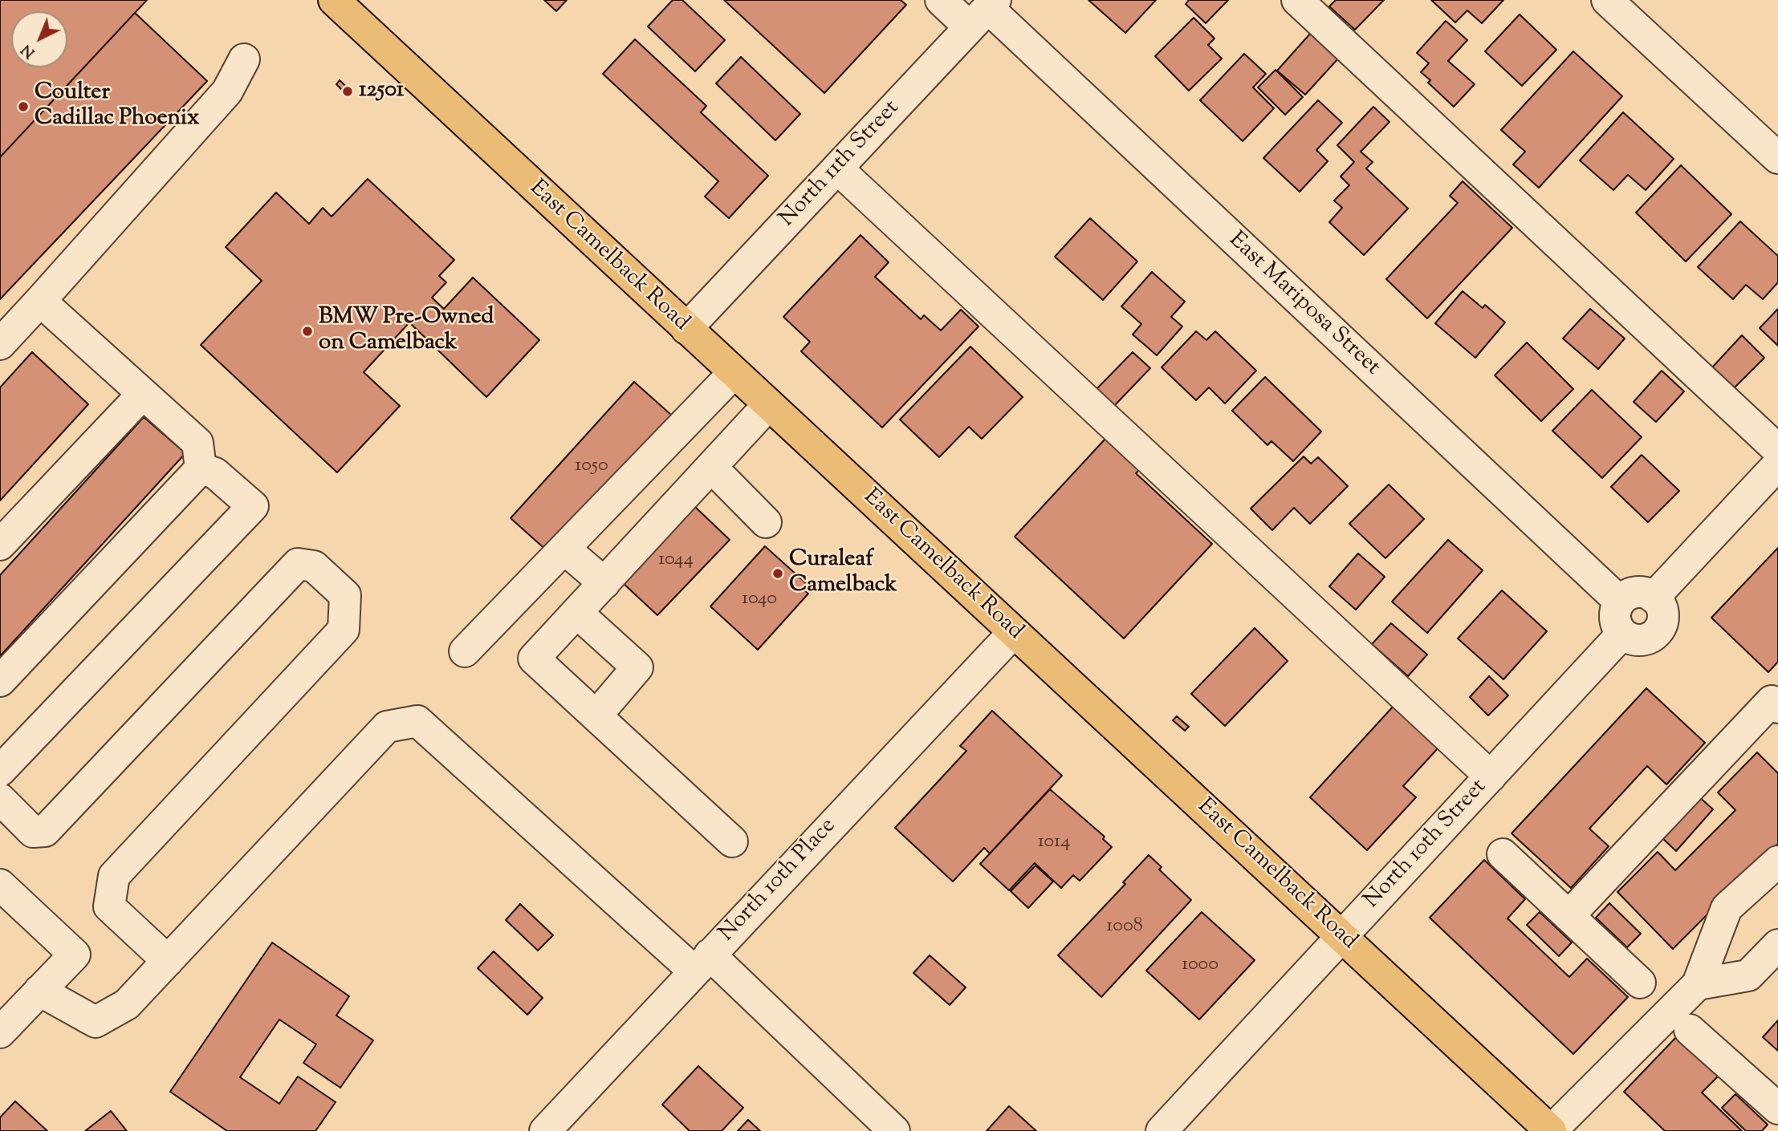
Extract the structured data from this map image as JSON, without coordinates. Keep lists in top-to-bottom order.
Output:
{
  "streets": {
    "main road": ["East Camelback Road"],
    "street": [
      "North 11th Street",
      "East Mariposa Street",
      "North 10th Street",
      "North 10th Place"
    ]
  },
  "crossings": [
    ["North 11th Street", "East Camelback Road"],
    ["North 11th Street", "East Mariposa Street"],
    ["East Camelback Road", "North 10th Street"],
    ["East Camelback Road", "North 10th Place"],
    ["East Mariposa Street", "North 10th Street"]
  ],
  "places": [
    "12501",
    "Coulter Cadillac Phoenix",
    "BMW Pre-Owned on Camelback",
    "Curaleaf Camelback"
  ],
  "house_numbers": [
    "1050",
    "1044",
    "1040",
    "1014",
    "1008",
    "1000"
  ],
  "north": "bottom left"
}
